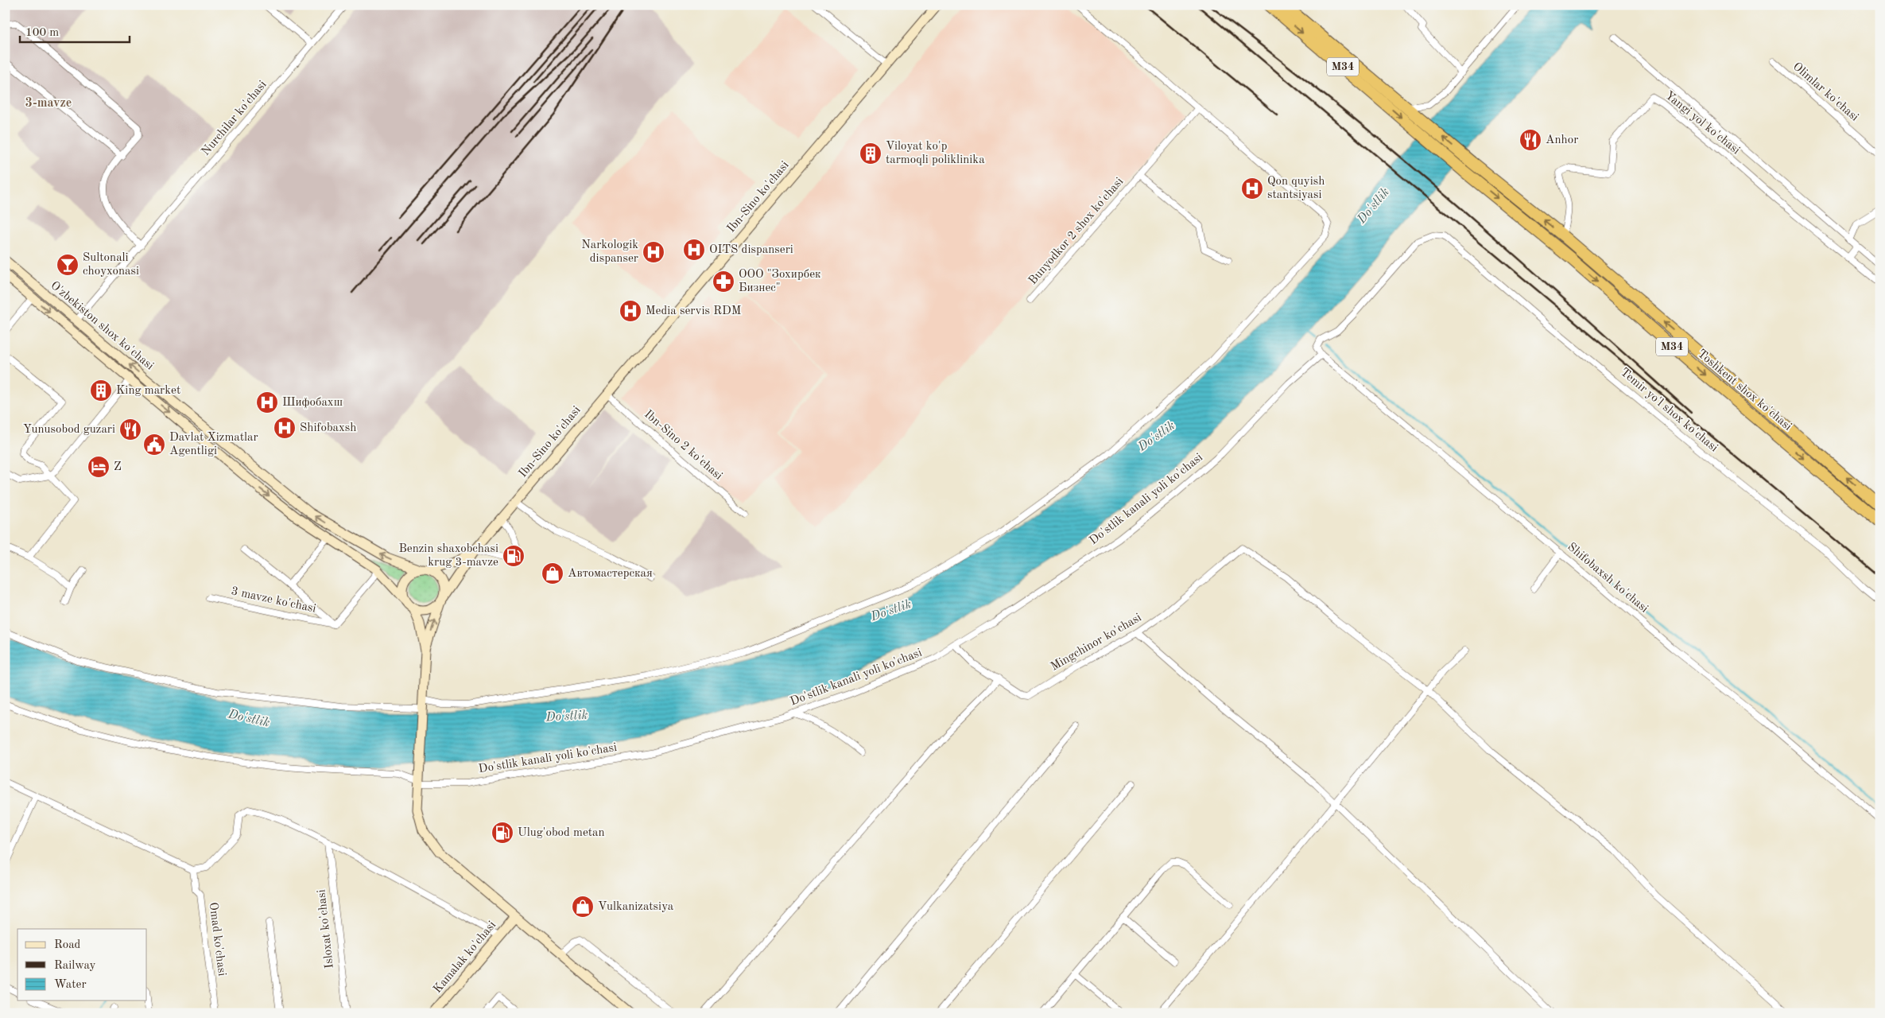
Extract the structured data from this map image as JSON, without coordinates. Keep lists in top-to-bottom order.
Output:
{
  "streets": {
    "highway": ["M34", "Toshkent shox ko'chasi"],
    "main road": ["Ibn-Sino ko'chasi", "O'zbekiston shox ko'chasi", "Kamalak ko'chasi"],
    "street": [
      "Olimlar ko'chasi",
      "Nurchilar ko'chasi",
      "Yangi yol ko'chasi",
      "Bunyodkor 2 shox ko'chasi",
      "Temir yo'l shox ko'chasi",
      "Ibn-Sino 2 ko'chasi",
      "Do'stlik kanali yoli ko'chasi",
      "Shifobaxsh ko'chasi",
      "3 mavze ko'chasi",
      "Mingchinor ko'chasi",
      "Isloxat ko'chasi",
      "Omad ko'chasi"
    ]
  },
  "crossings": [
    ["M34", "Toshkent shox ko'chasi"],
    ["Nurchilar ko'chasi", "O'zbekiston shox ko'chasi"],
    ["Yangi yol ko'chasi", "Toshkent shox ko'chasi"],
    ["Ibn-Sino ko'chasi", "Ibn-Sino 2 ko'chasi"],
    ["O'zbekiston shox ko'chasi", "3 mavze ko'chasi"],
    ["Temir yo'l shox ko'chasi", "Do'stlik kanali yoli ko'chasi"],
    ["Temir yo'l shox ko'chasi", "Shifobaxsh ko'chasi"],
    ["Do'stlik kanali yoli ko'chasi", "Shifobaxsh ko'chasi"],
    ["Do'stlik kanali yoli ko'chasi", "Mingchinor ko'chasi"]
  ],
  "districts": ["3-mavze"],
  "water": ["Do'stlik"],
  "places": {
    "restaurant": ["Anhor", "Yunusobod guzari"],
    "building": ["Viloyat ko'p tarmoqli poliklinika", "King market"],
    "hospital": [
      "Qon quyish stantsiyasi",
      "OITS dispanseri",
      "Narkologik dispanser",
      "Media servis RDM",
      "Шифобахш",
      "Shifobaxsh"
    ],
    "bar": ["Sultonali choyxonasi"],
    "pharmacy": ["ООО \"Зохирбек Бизнес\""],
    "public building": ["Davlat Xizmatlar Agentligi"],
    "hotel": ["Z"],
    "fuel station": ["Benzin shaxobchasi krug 3-mavze", "Ulug'obod metan"],
    "shop": ["Автомастерская", "Vulkanizatsiya"]
  },
  "legend": ["Road", "Railway", "Water"],
  "scale_bar": "100 m"
}
